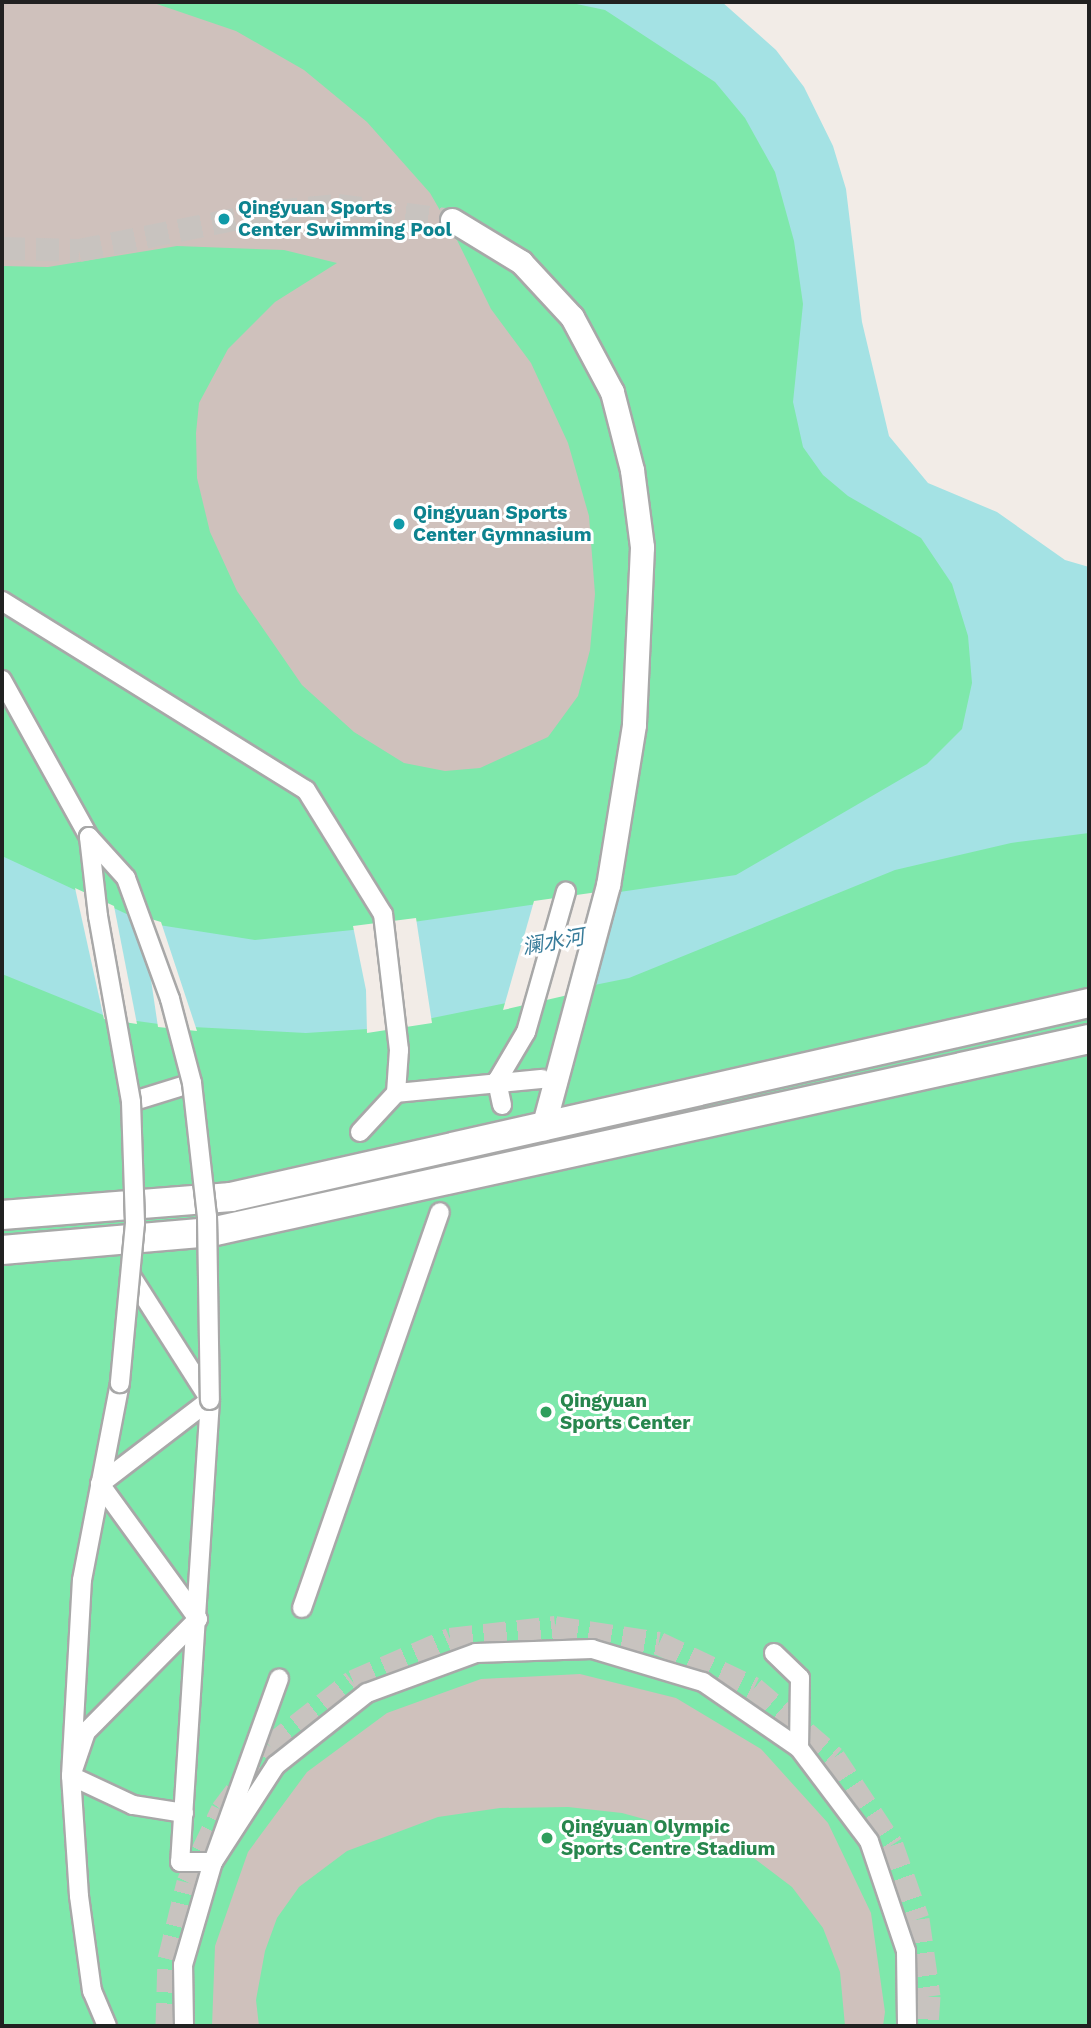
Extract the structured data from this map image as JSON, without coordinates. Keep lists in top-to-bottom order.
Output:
{
  "water": ["澜水河"],
  "places": [
    "Qingyuan Sports Center Swimming Pool",
    "Qingyuan Sports Center Gymnasium",
    "Qingyuan Sports Center",
    "Qingyuan Olympic Sports Centre Stadium"
  ]
}
